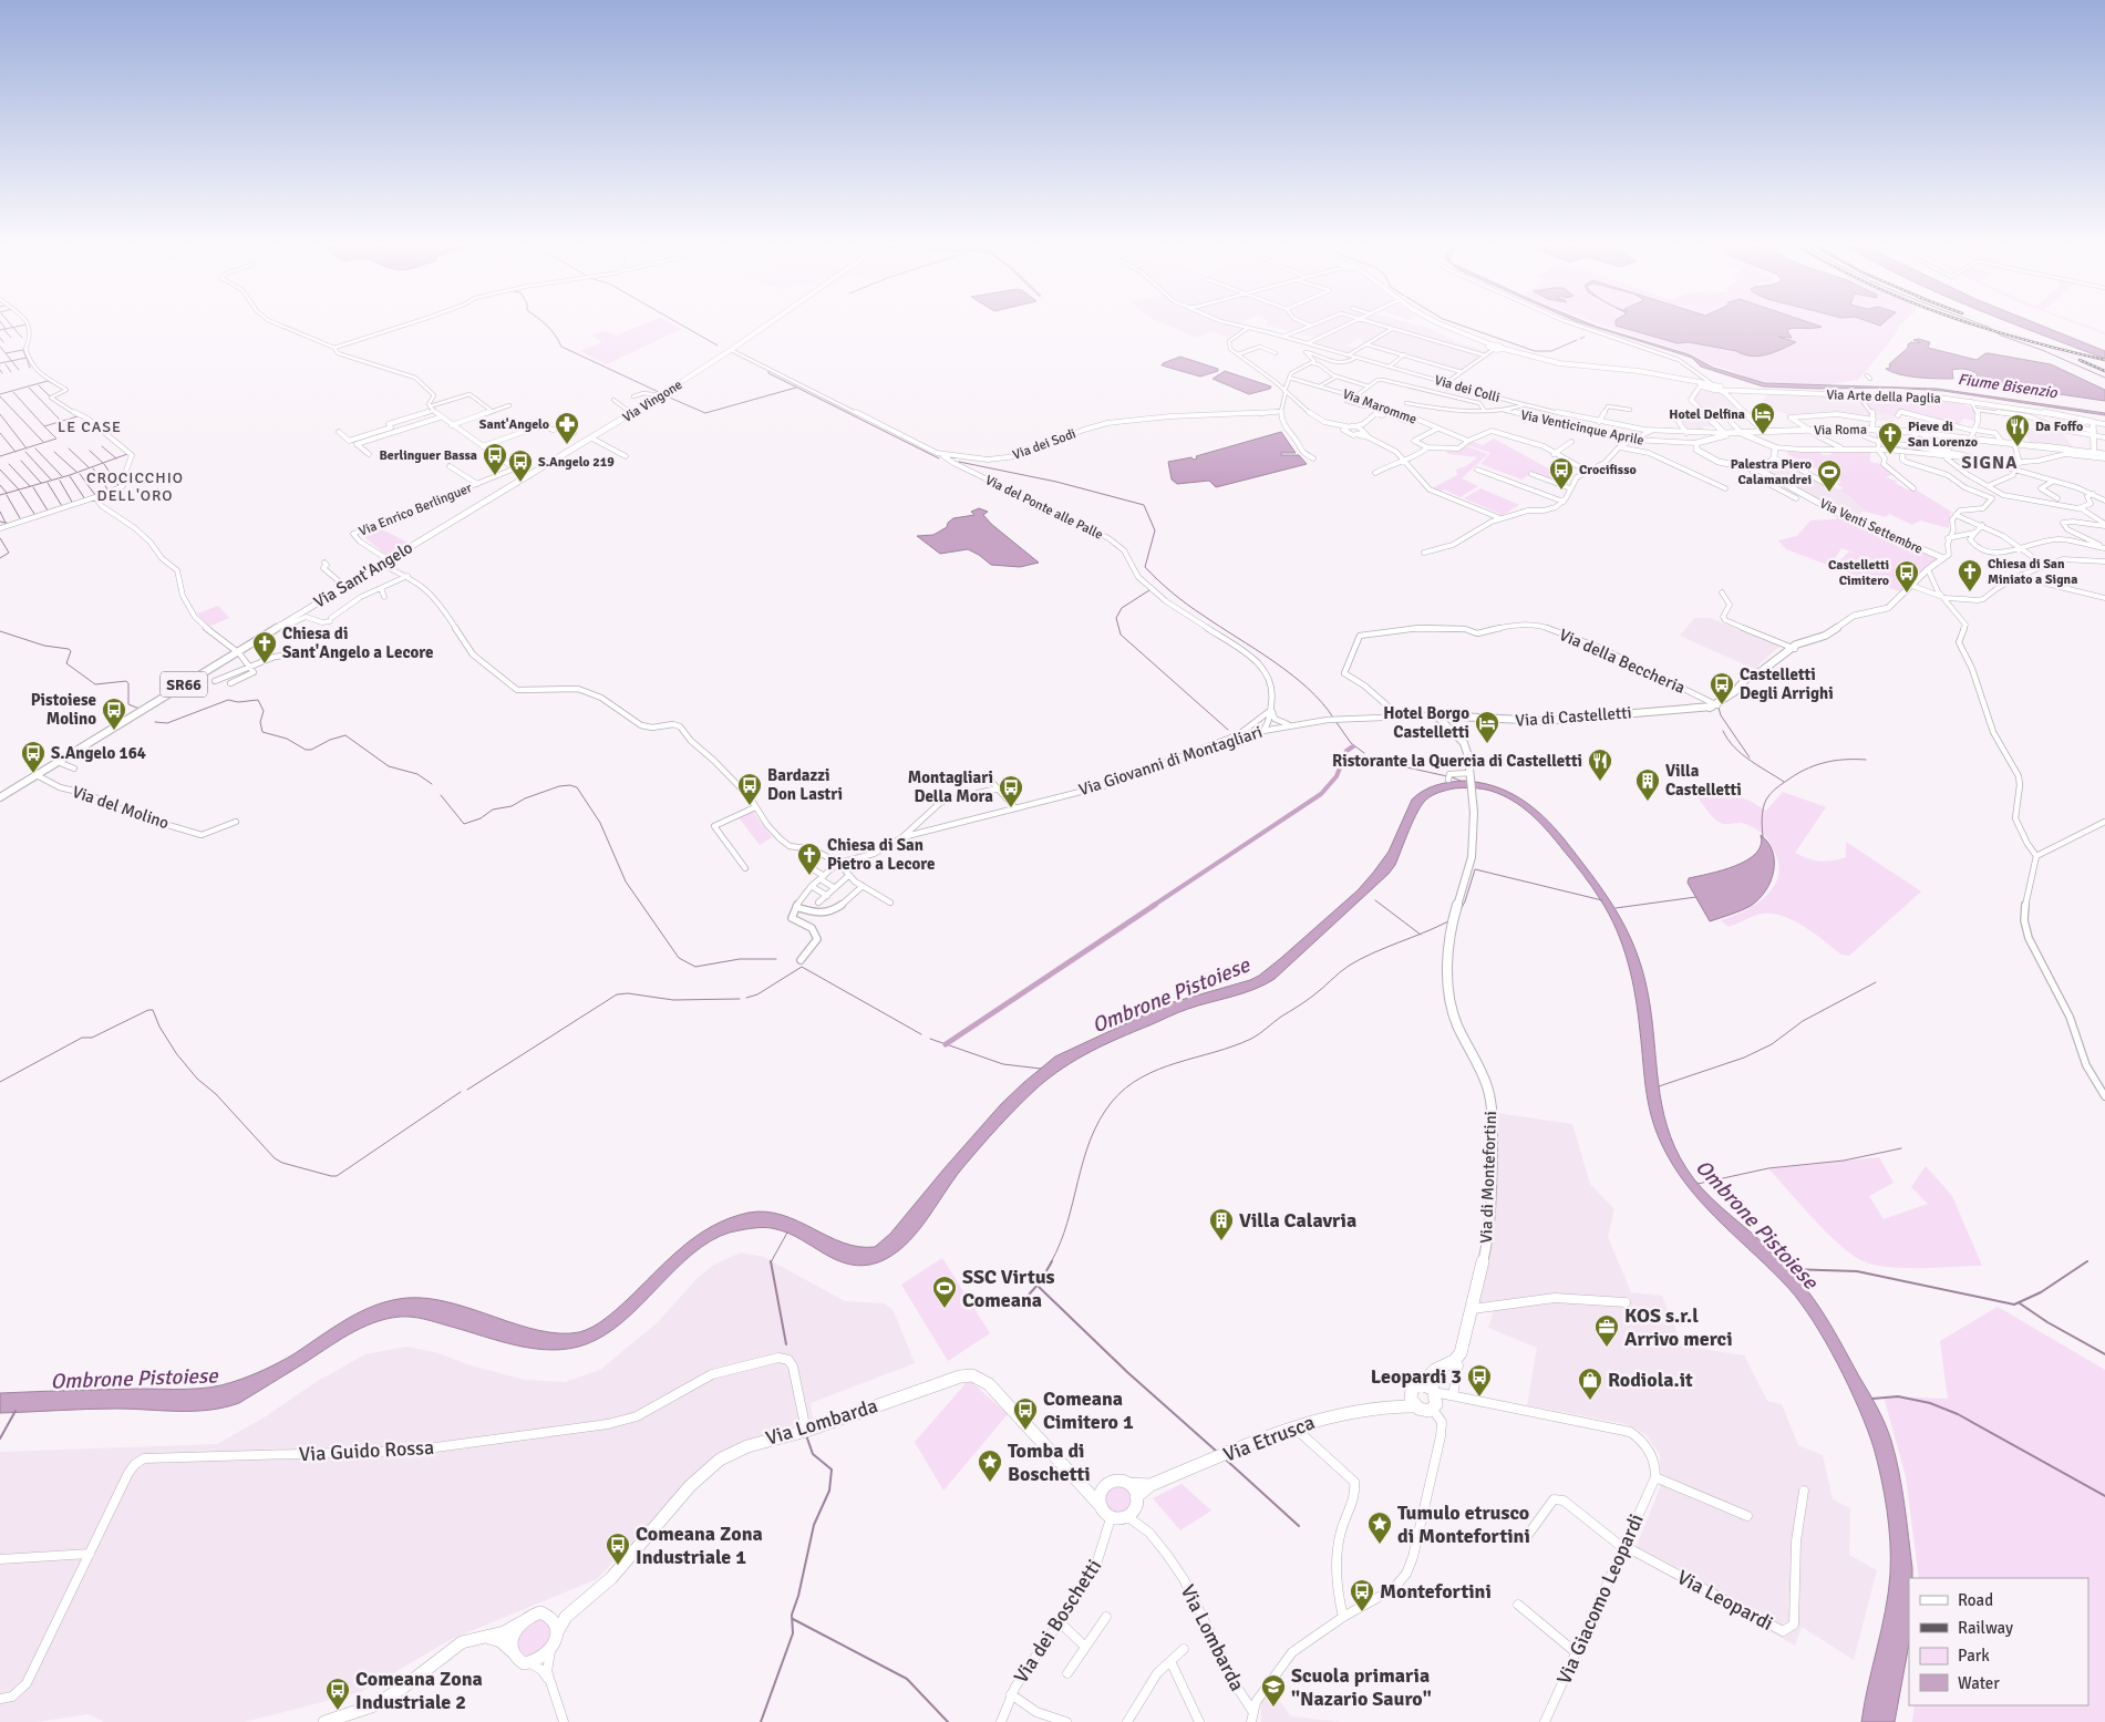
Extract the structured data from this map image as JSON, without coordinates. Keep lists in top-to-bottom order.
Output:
{
  "streets": {
    "main road": [
      "Via Arte della Paglia",
      "Via Vingone",
      "Via Roma",
      "Via Venti Settembre",
      "Via Sant'Angelo",
      "SR66",
      "Via di Castelletti",
      "Via di Montefortini",
      "Via Lombarda",
      "Via Etrusca"
    ],
    "street": [
      "Via dei Colli",
      "Via Maromme",
      "Via Venticinque Aprile",
      "Via dei Sodi",
      "Via del Ponte alle Palle",
      "Via Enrico Berlinguer",
      "Via della Beccheria",
      "Via Giovanni di Montagliari",
      "Via del Molino",
      "Via Guido Rossa",
      "Via Giacomo Leopardi",
      "Via Leopardi",
      "Via dei Boschetti"
    ]
  },
  "crossings": [
    ["Via dei Colli", "Via Roma"],
    ["Via Vingone", "Via dei Sodi"],
    ["Via Vingone", "Via Sant'Angelo"],
    ["Via Venticinque Aprile", "Via Venti Settembre"],
    ["Via dei Sodi", "Via del Ponte alle Palle"],
    ["Via del Ponte alle Palle", "Via Giovanni di Montagliari"],
    ["Via Enrico Berlinguer", "Via Sant'Angelo"],
    ["Via Venti Settembre", "Via di Castelletti"],
    ["Via Sant'Angelo", "Via del Molino"],
    ["Via della Beccheria", "Via di Castelletti"],
    ["Via della Beccheria", "Via Giovanni di Montagliari"],
    ["Via di Castelletti", "Via Giovanni di Montagliari"],
    ["Via di Montefortini", "Via Etrusca"],
    ["Via Lombarda", "Via Etrusca"],
    ["Via Lombarda", "Via Guido Rossa"],
    ["Via Lombarda", "Via dei Boschetti"],
    ["Via Etrusca", "Via dei Boschetti"],
    ["Via Giacomo Leopardi", "Via Leopardi"]
  ],
  "districts": ["LE CASE", "SIGNA", "CROCICCHIO DELL'ORO"],
  "water": ["Fiume Bisenzio", "Ombrone Pistoiese"],
  "places": {
    "hotel": ["Hotel Delfina", "Hotel Borgo Castelletti"],
    "pharmacy": ["Sant'Angelo"],
    "restaurant": ["Da Foffo", "Ristorante la Quercia di Castelletti"],
    "church": [
      "Pieve di San Lorenzo",
      "Chiesa di San Miniato a Signa",
      "Chiesa di Sant'Angelo a Lecore",
      "Chiesa di San Pietro a Lecore"
    ],
    "bus stop": [
      "Berlinguer Bassa",
      "S.Angelo 219",
      "Crocifisso",
      "Castelletti Cimitero",
      "Castelletti Degli Arrighi",
      "Pistoiese Molino",
      "S.Angelo 164",
      "Bardazzi Don Lastri",
      "Montagliari Della Mora",
      "Leopardi 3",
      "Comeana Cimitero 1",
      "Comeana Zona Industriale 1",
      "Montefortini",
      "Comeana Zona Industriale 2"
    ],
    "sports": ["Palestra Piero Calamandrei", "SSC Virtus Comeana"],
    "building": ["Villa Castelletti", "Villa Calavria"],
    "office": ["KOS s.r.l Arrivo merci"],
    "shop": ["Rodiola.it"],
    "place": ["Tomba di Boschetti", "Tumulo etrusco di Montefortini"],
    "school or university": ["Scuola primaria \"Nazario Sauro\""]
  },
  "legend": [
    "Road",
    "Railway",
    "Park",
    "Water"
  ]
}
